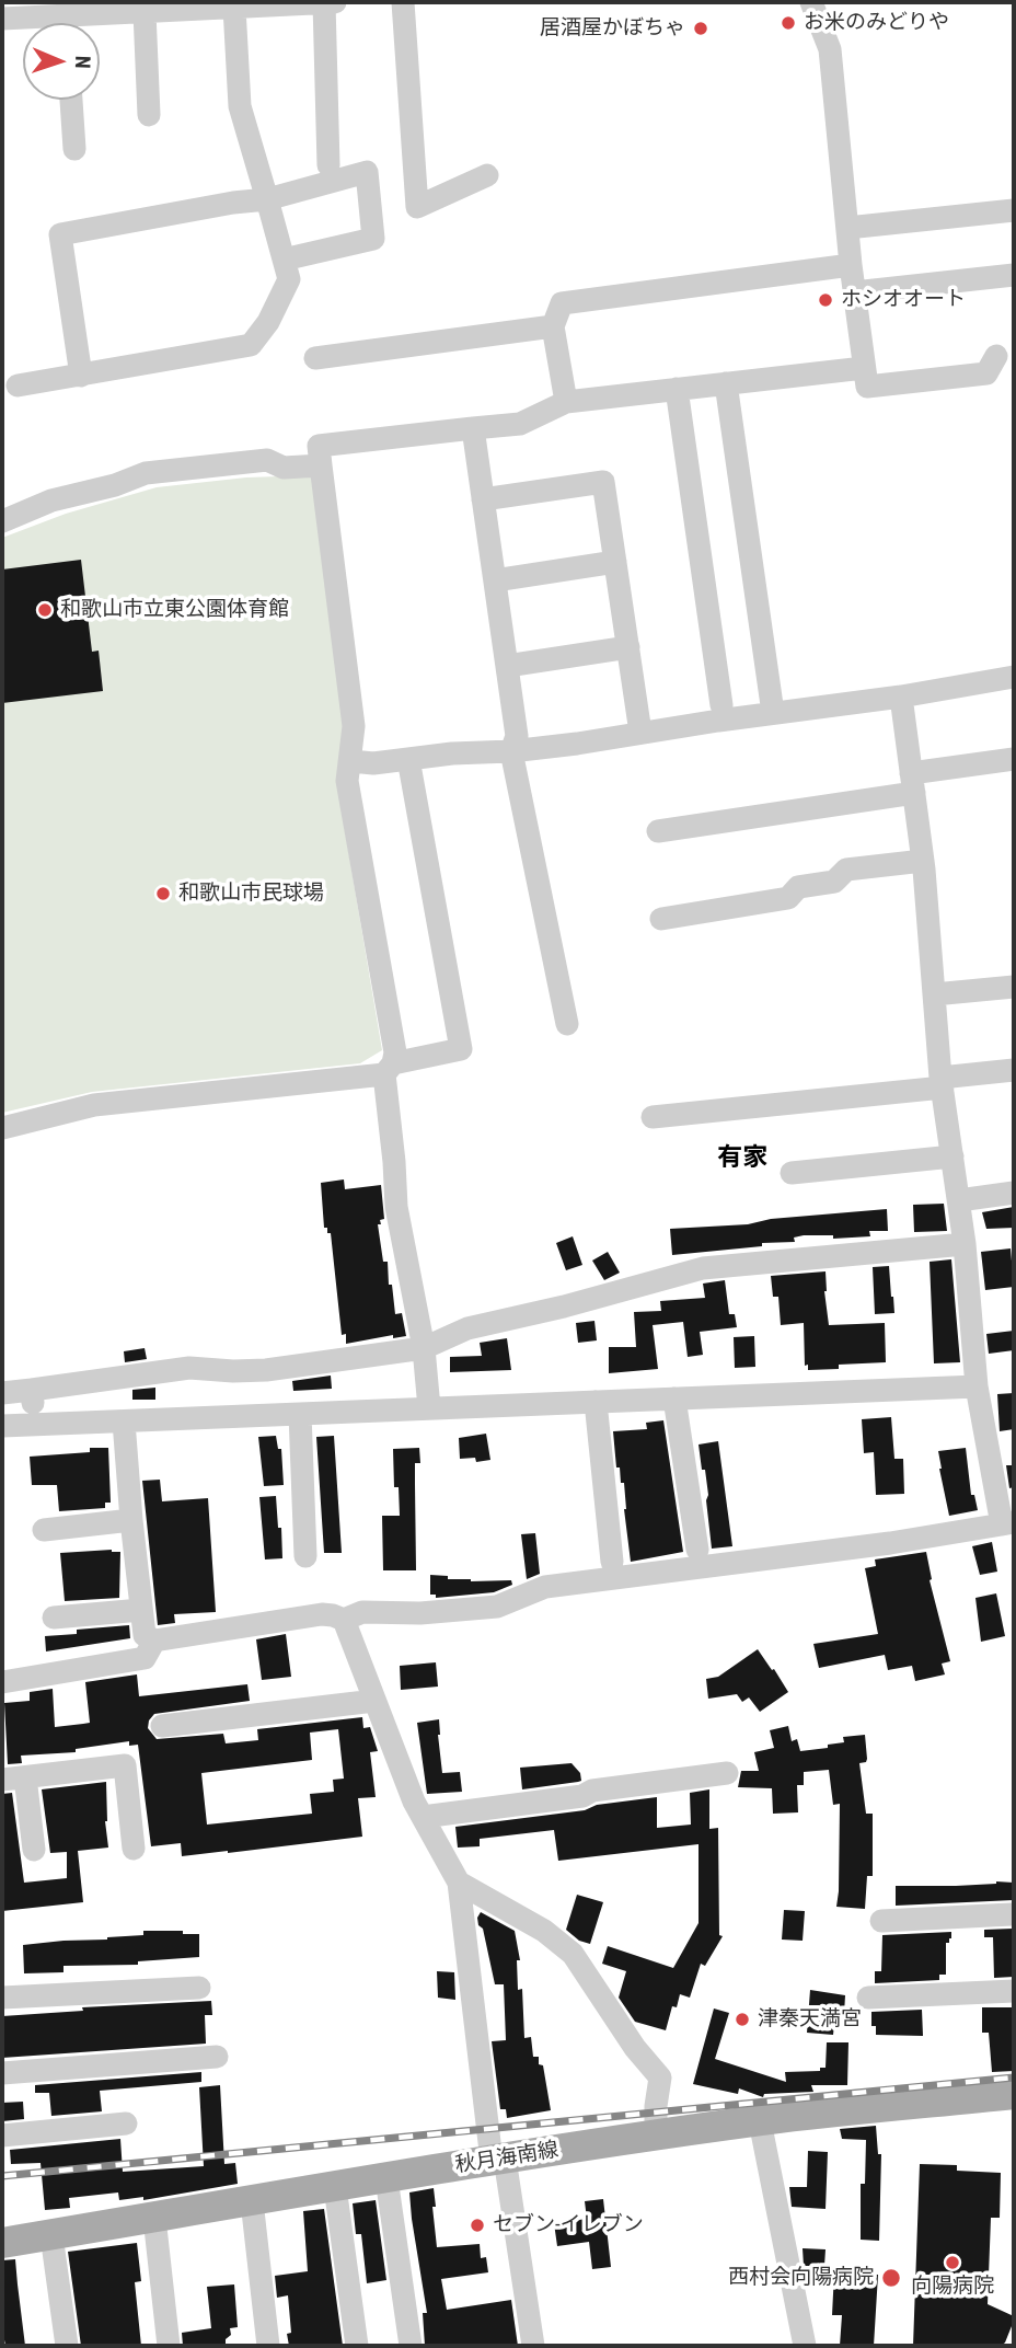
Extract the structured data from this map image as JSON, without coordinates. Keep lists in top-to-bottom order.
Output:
{
  "streets": {
    "main road": ["秋月海南線"]
  },
  "districts": ["有家"],
  "places": [
    "お米のみどりや",
    "居酒屋かぼちゃ",
    "ホシオオート",
    "和歌山市立東公園体育館",
    "和歌山市民球場",
    "津秦天満宮",
    "セブン-イレブン",
    "向陽病院",
    "西村会向陽病院"
  ],
  "north": "right"
}
